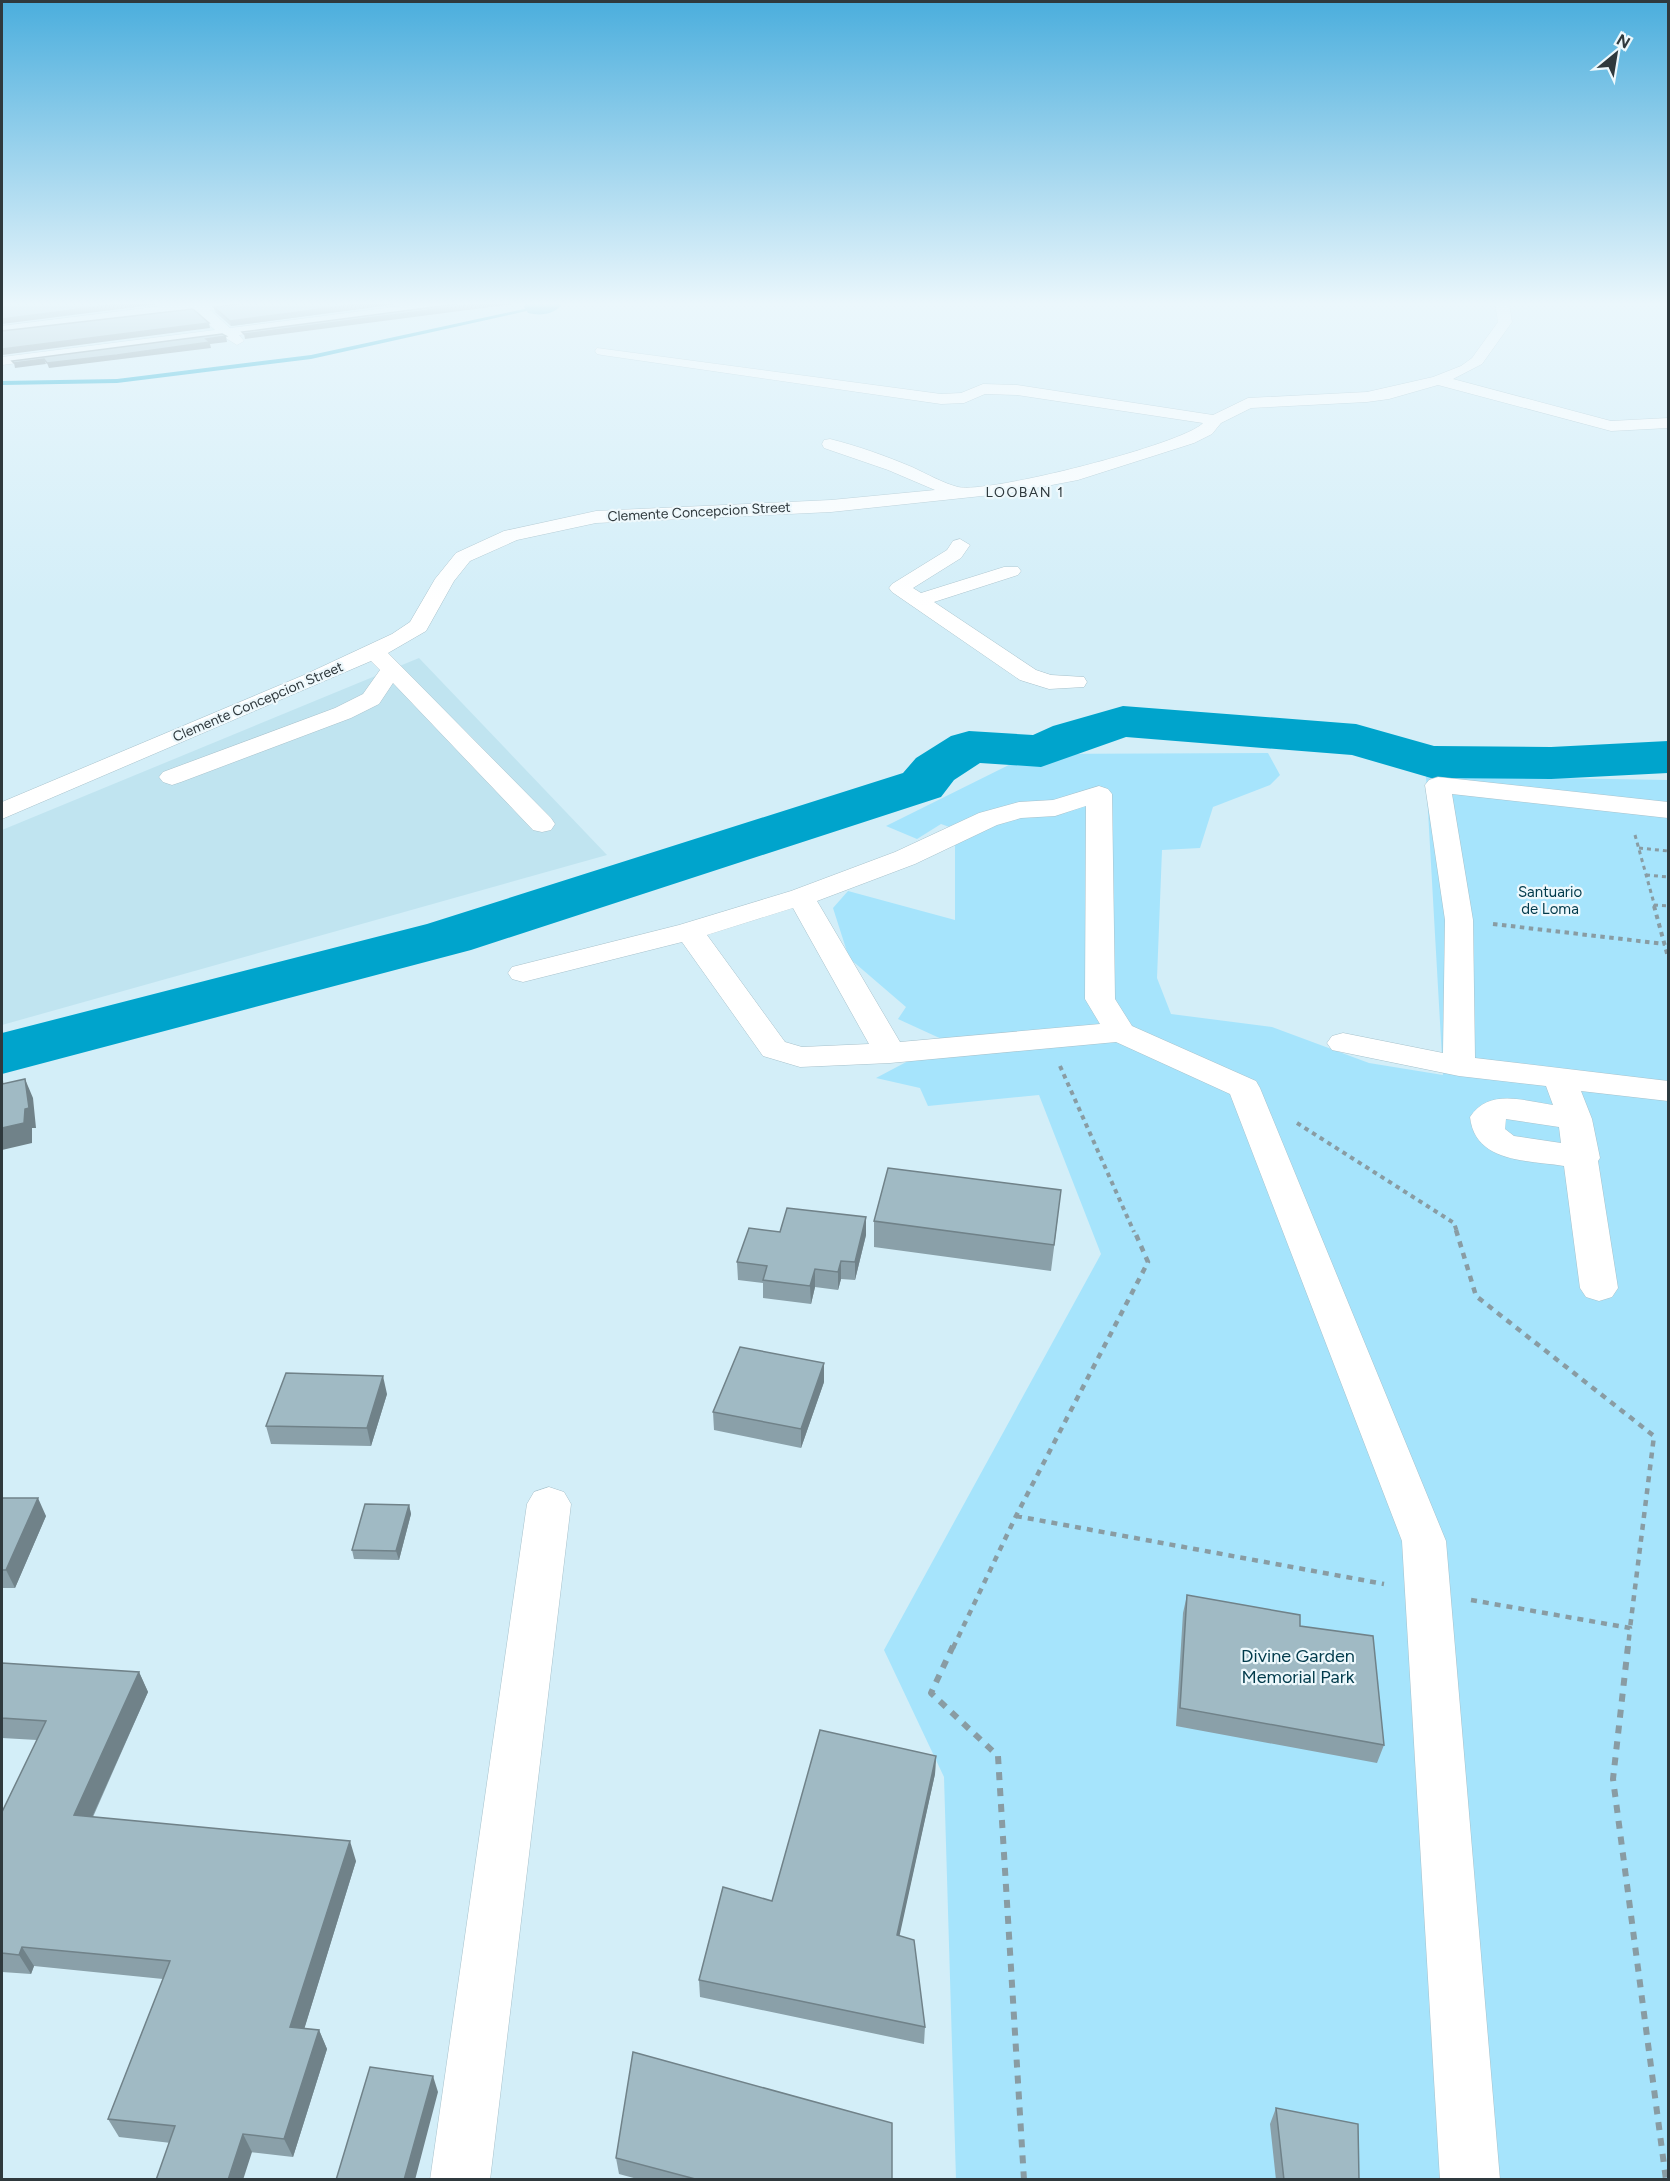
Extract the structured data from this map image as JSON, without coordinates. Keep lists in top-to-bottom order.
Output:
{
  "streets": {
    "street": ["Clemente Concepcion Street"]
  },
  "districts": ["LOOBAN 1"],
  "parks": ["Santuario de Loma", "Divine Garden Memorial Park"],
  "north": "top right"
}
